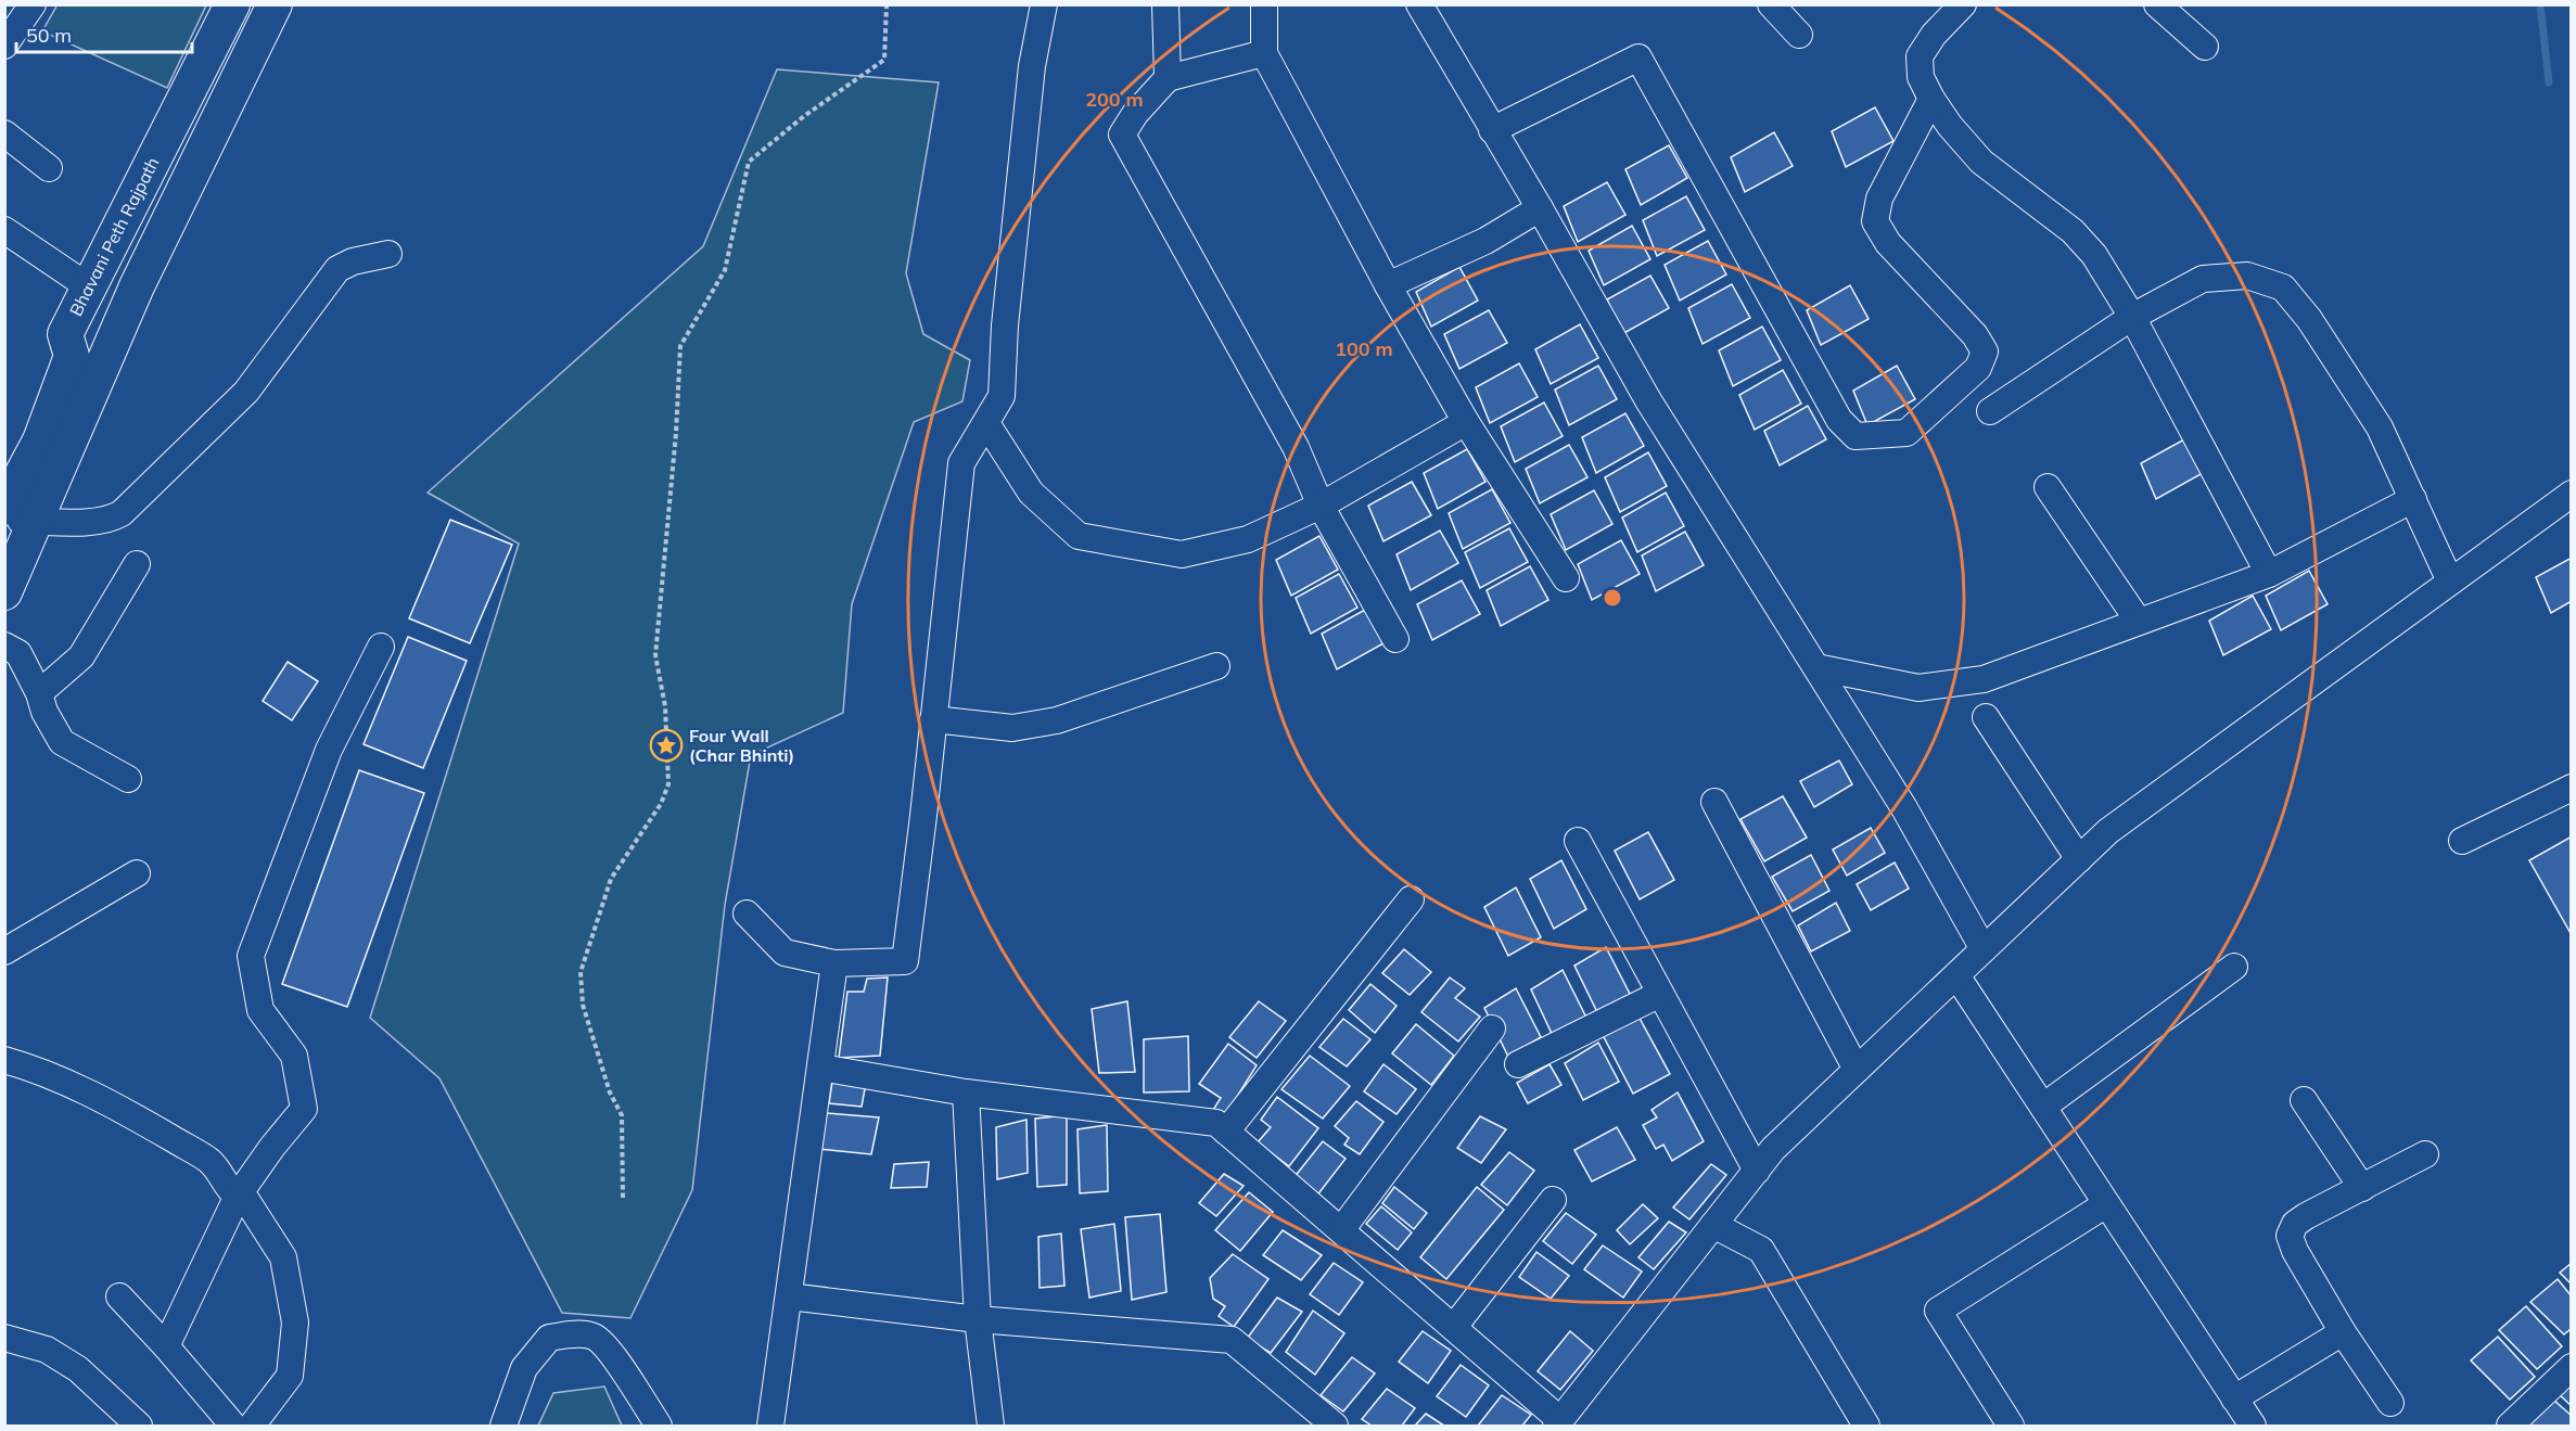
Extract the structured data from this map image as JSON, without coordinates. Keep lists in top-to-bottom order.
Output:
{
  "streets": {
    "main road": ["Bhavani Peth Rajpath"]
  },
  "places": {
    "place": ["Four Wall (Char Bhinti)"]
  },
  "scale_bar": "50 m",
  "rings": ["200 m", "100 m"]
}
